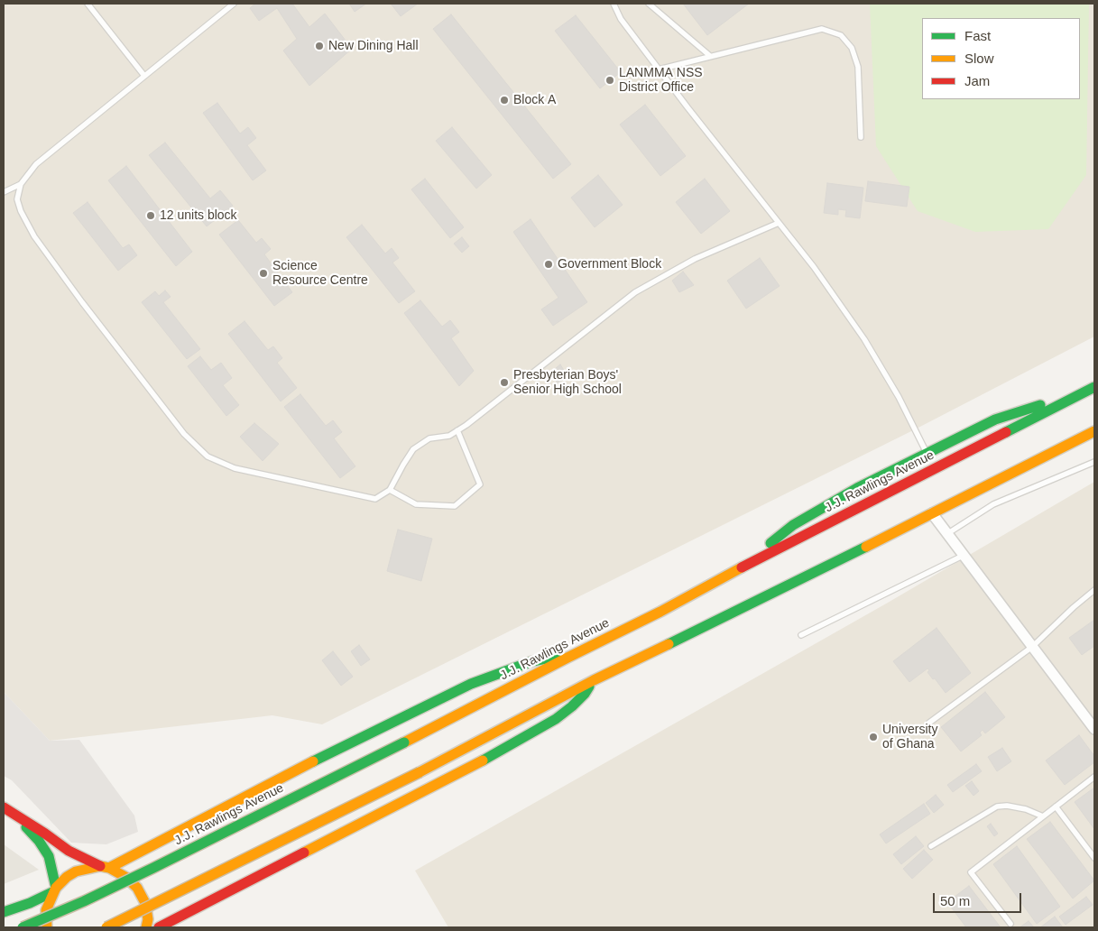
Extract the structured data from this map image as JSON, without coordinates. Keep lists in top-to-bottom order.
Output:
{
  "streets": {
    "main road": ["J.J. Rawlings Avenue"]
  },
  "places": [
    "New Dining Hall",
    "LANMMA NSS District Office",
    "Block A",
    "12 units block",
    "Government Block",
    "Science Resource Centre",
    "Presbyterian Boys' Senior High School",
    "University of Ghana"
  ],
  "legend": ["Fast", "Slow", "Jam"],
  "scale_bar": "50 m"
}
